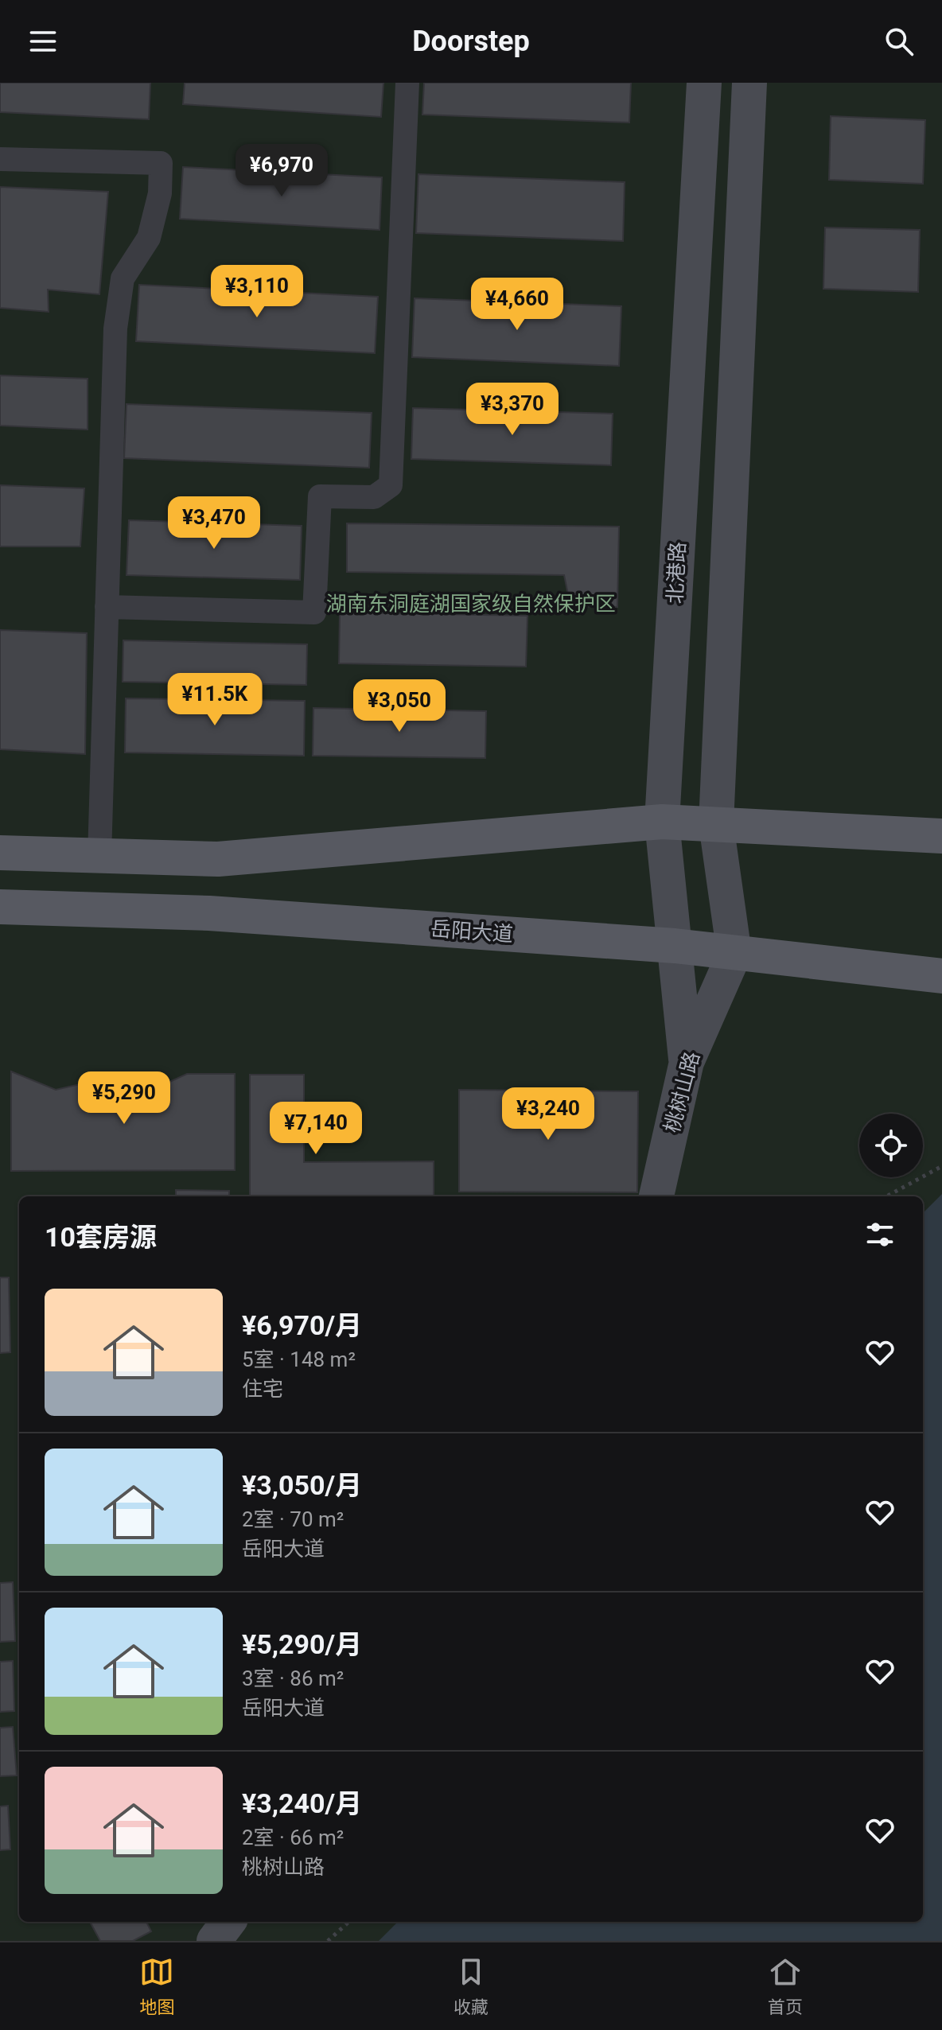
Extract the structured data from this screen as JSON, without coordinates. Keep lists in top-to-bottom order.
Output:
{
  "streets": {
    "main road": ["北港路", "岳阳大道", "桃树山路"]
  },
  "crossings": [
    ["北港路", "岳阳大道"],
    ["北港路", "桃树山路"],
    ["岳阳大道", "桃树山路"]
  ],
  "parks": ["湖南东洞庭湖国家级自然保护区"],
  "page": {
    "header": "Doorstep",
    "price": [
      "¥6,970",
      "¥3,110",
      "¥4,660",
      "¥3,370",
      "¥3,470",
      "¥11.5K",
      "¥3,050",
      "¥5,290",
      "¥3,240",
      "¥7,140"
    ],
    "heading": "10套房源",
    "list": [
      {
        "name": "¥6,970/月",
        "note": "5室 · 148 m² · 住宅"
      },
      {
        "name": "¥3,050/月",
        "note": "2室 · 70 m² · 岳阳大道"
      },
      {
        "name": "¥5,290/月",
        "note": "3室 · 86 m² · 岳阳大道"
      },
      {
        "name": "¥3,240/月",
        "note": "2室 · 66 m² · 桃树山路"
      }
    ],
    "tabs": ["地图", "收藏", "首页"]
  }
}
